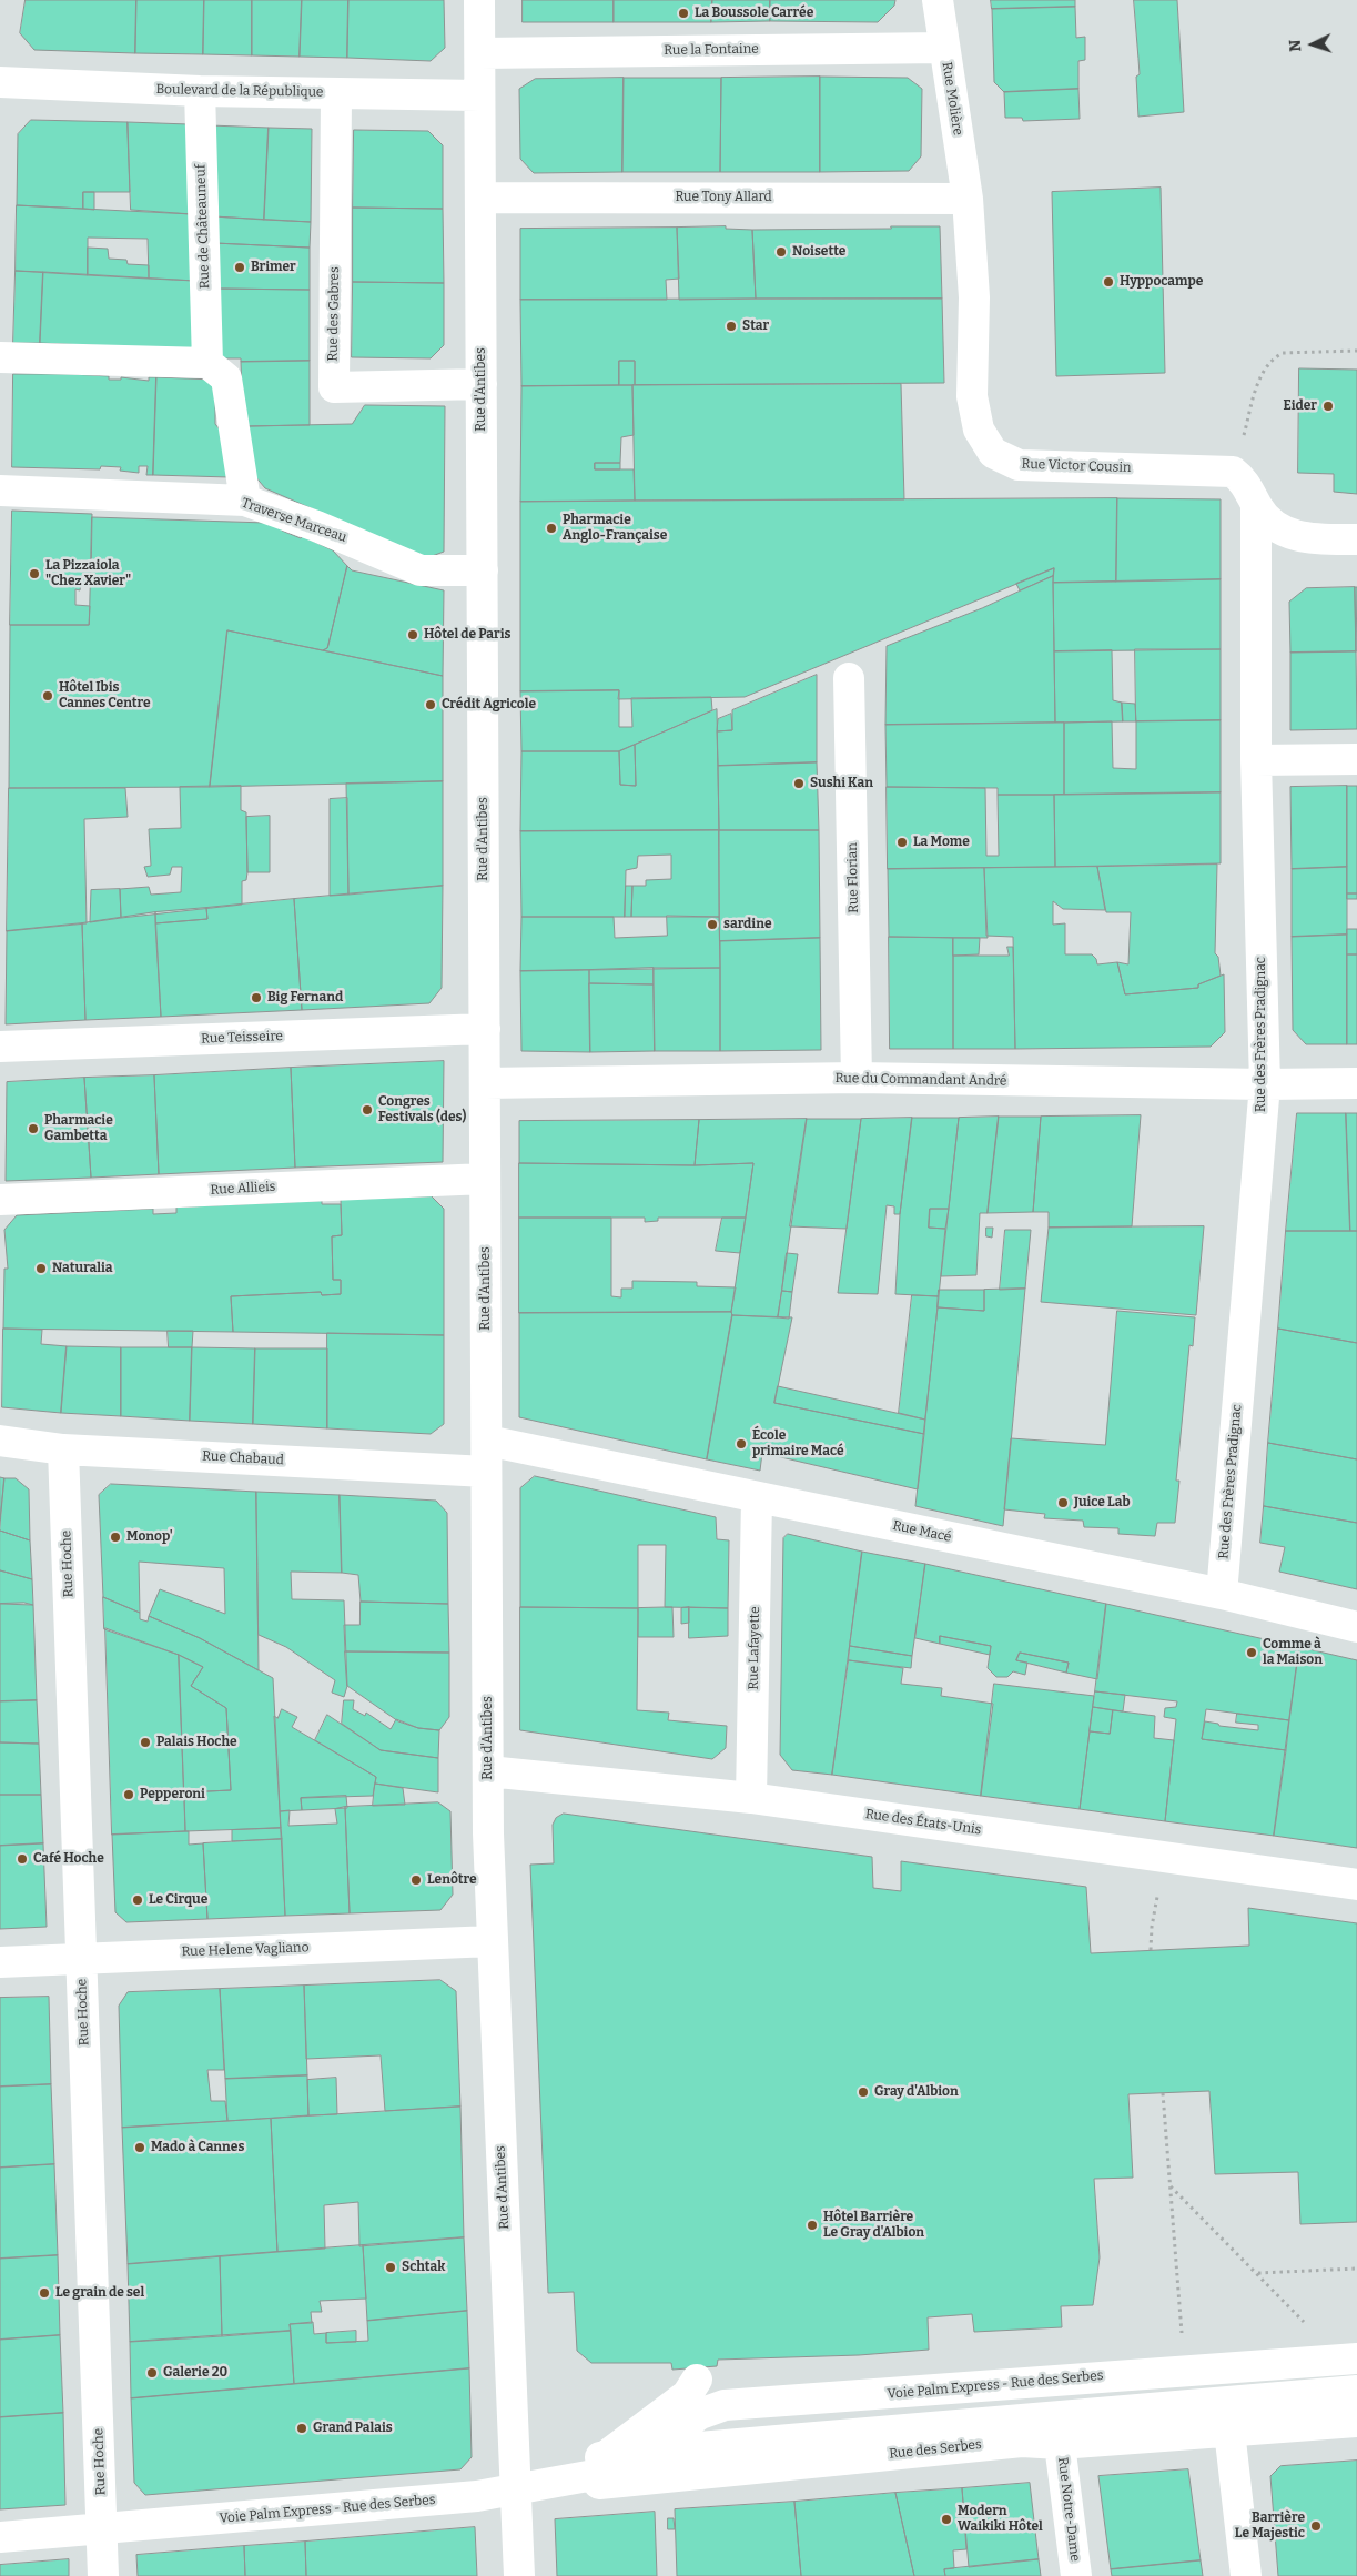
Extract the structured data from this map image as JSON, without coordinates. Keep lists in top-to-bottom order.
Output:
{
  "streets": {
    "street": [
      "Rue la Fontaine",
      "Boulevard de la République",
      "Rue Molière",
      "Rue Tony Allard",
      "Rue de Châteauneuf",
      "Rue des Gabres",
      "Rue d'Antibes",
      "Rue Victor Cousin",
      "Traverse Marceau",
      "Rue Florian",
      "Rue des Frères Pradignac",
      "Rue Teisseire",
      "Rue du Commandant André",
      "Rue Allieis",
      "Rue Chabaud",
      "Rue Macé",
      "Rue Hoche",
      "Rue Lafayette",
      "Rue des États-Unis",
      "Rue Helene Vagliano",
      "Voie Palm Express - Rue des Serbes",
      "Rue des Serbes",
      "Rue Notre-Dame"
    ]
  },
  "crossings": [
    ["Rue la Fontaine", "Rue Molière"],
    ["Rue la Fontaine", "Rue d'Antibes"],
    ["Boulevard de la République", "Rue de Châteauneuf"],
    ["Boulevard de la République", "Rue des Gabres"],
    ["Boulevard de la République", "Rue d'Antibes"],
    ["Rue Molière", "Rue Tony Allard"],
    ["Rue Molière", "Rue Victor Cousin"],
    ["Rue Tony Allard", "Rue d'Antibes"],
    ["Rue Tony Allard", "Rue Victor Cousin"],
    ["Rue des Gabres", "Rue d'Antibes"],
    ["Rue d'Antibes", "Traverse Marceau"],
    ["Rue d'Antibes", "Rue Teisseire"],
    ["Rue d'Antibes", "Rue du Commandant André"],
    ["Rue d'Antibes", "Rue Allieis"],
    ["Rue d'Antibes", "Rue Chabaud"],
    ["Rue d'Antibes", "Rue Macé"],
    ["Rue d'Antibes", "Rue des États-Unis"],
    ["Rue d'Antibes", "Rue Helene Vagliano"],
    ["Rue d'Antibes", "Voie Palm Express - Rue des Serbes"],
    ["Rue d'Antibes", "Rue des Serbes"],
    ["Rue Florian", "Rue du Commandant André"],
    ["Rue des Frères Pradignac", "Rue du Commandant André"],
    ["Rue des Frères Pradignac", "Rue Macé"],
    ["Rue Chabaud", "Rue Hoche"],
    ["Rue Macé", "Rue Lafayette"],
    ["Rue Hoche", "Rue Helene Vagliano"],
    ["Rue Hoche", "Voie Palm Express - Rue des Serbes"],
    ["Rue Lafayette", "Rue des États-Unis"],
    ["Voie Palm Express - Rue des Serbes", "Rue des Serbes"],
    ["Rue des Serbes", "Rue Notre-Dame"]
  ],
  "places": [
    "La Boussole Carrée",
    "Noisette",
    "Brimer",
    "Hyppocampe",
    "Star",
    "Eider",
    "Pharmacie Anglo-Française",
    "La Pizzaiola \"Chez Xavier\"",
    "Hôtel de Paris",
    "Hôtel Ibis Cannes Centre",
    "Crédit Agricole",
    "Sushi Kan",
    "La Mome",
    "sardine",
    "Big Fernand",
    "Congres Festivals (des)",
    "Pharmacie Gambetta",
    "Naturalia",
    "École primaire Macé",
    "Juice Lab",
    "Monop'",
    "Comme à la Maison",
    "Palais Hoche",
    "Pepperoni",
    "Café Hoche",
    "Lenôtre",
    "Le Cirque",
    "Gray d'Albion",
    "Mado à Cannes",
    "Hôtel Barrière Le Gray d'Albion",
    "Schtak",
    "Le grain de sel",
    "Galerie 20",
    "Grand Palais",
    "Modern Waikiki Hôtel",
    "Barrière Le Majestic"
  ],
  "north": "left"
}
